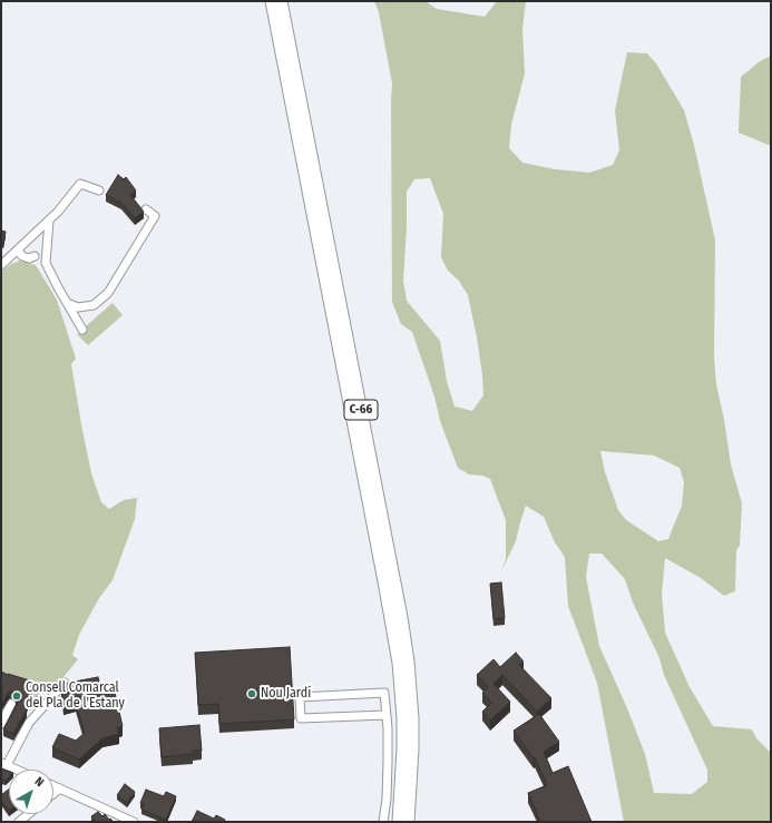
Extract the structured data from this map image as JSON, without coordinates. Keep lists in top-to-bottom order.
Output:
{
  "streets": {
    "highway": ["C-66"]
  },
  "places": ["Nou Jardí", "Consell Comarcal del Pla de l'Estany"],
  "north": "top right"
}
